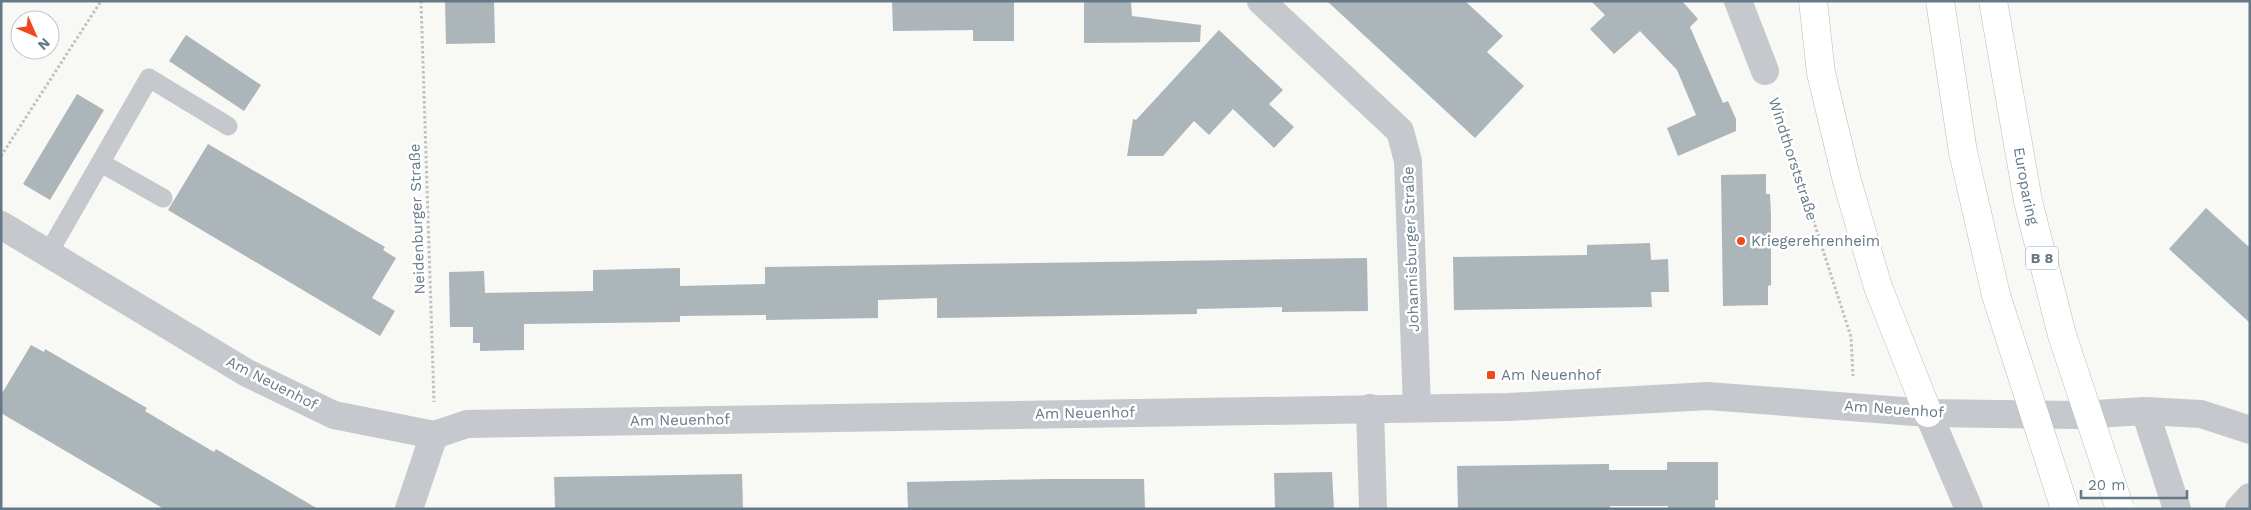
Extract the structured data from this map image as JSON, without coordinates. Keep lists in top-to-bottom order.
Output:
{
  "streets": {
    "highway": ["Europaring", "B 8"],
    "street": ["Johannisburger Straße", "Am Neuenhof"],
    "path": ["Windthorststraße", "Neidenburger Straße"]
  },
  "crossings": [
    ["Windthorststraße", "Am Neuenhof"],
    ["Neidenburger Straße", "Am Neuenhof"],
    ["Johannisburger Straße", "Am Neuenhof"]
  ],
  "places": {
    "other": ["Kriegerehrenheim"],
    "transit": ["Am Neuenhof"]
  },
  "scale_bar": "20 m",
  "north": "bottom right"
}
